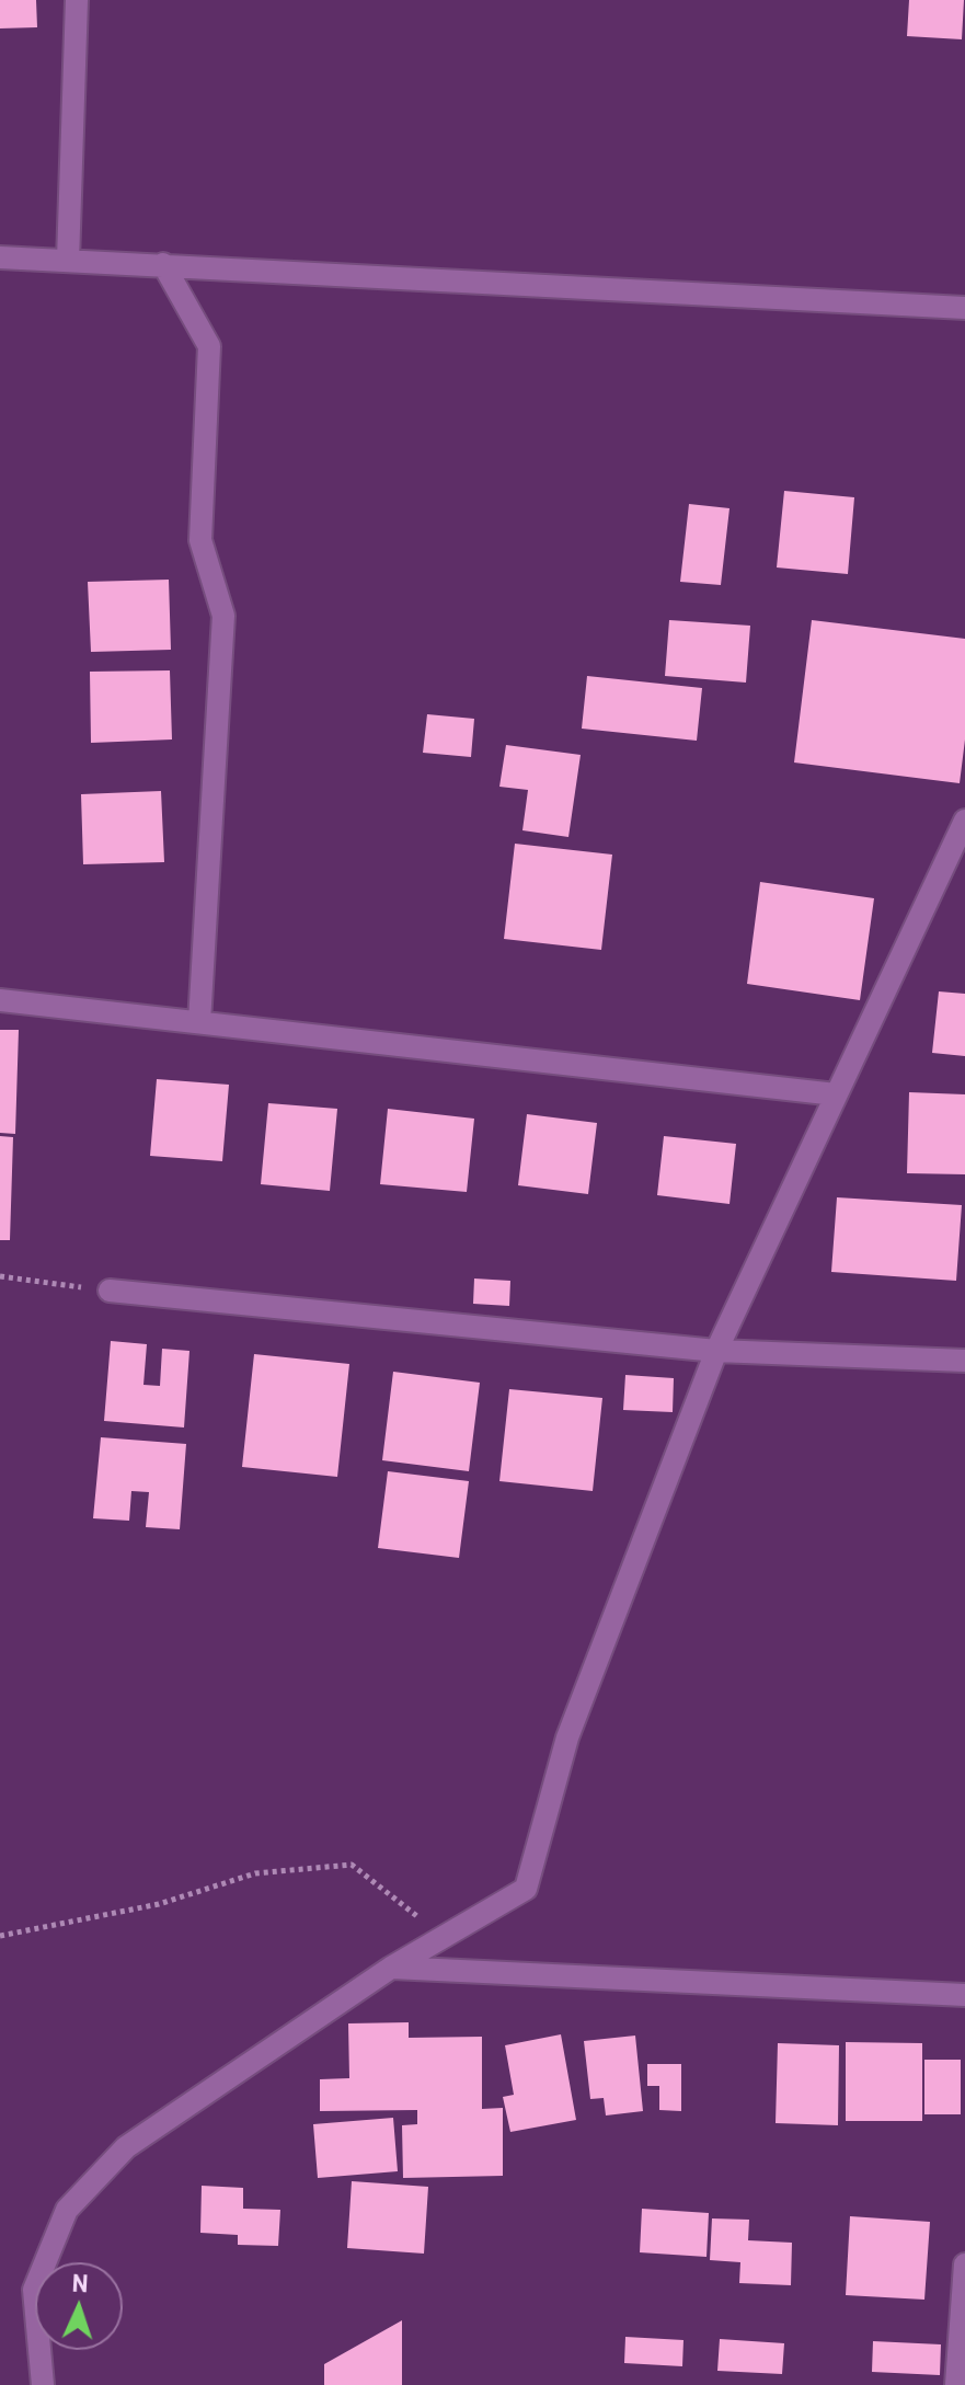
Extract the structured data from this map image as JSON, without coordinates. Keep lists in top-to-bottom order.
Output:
{
  "north": "top"
}
